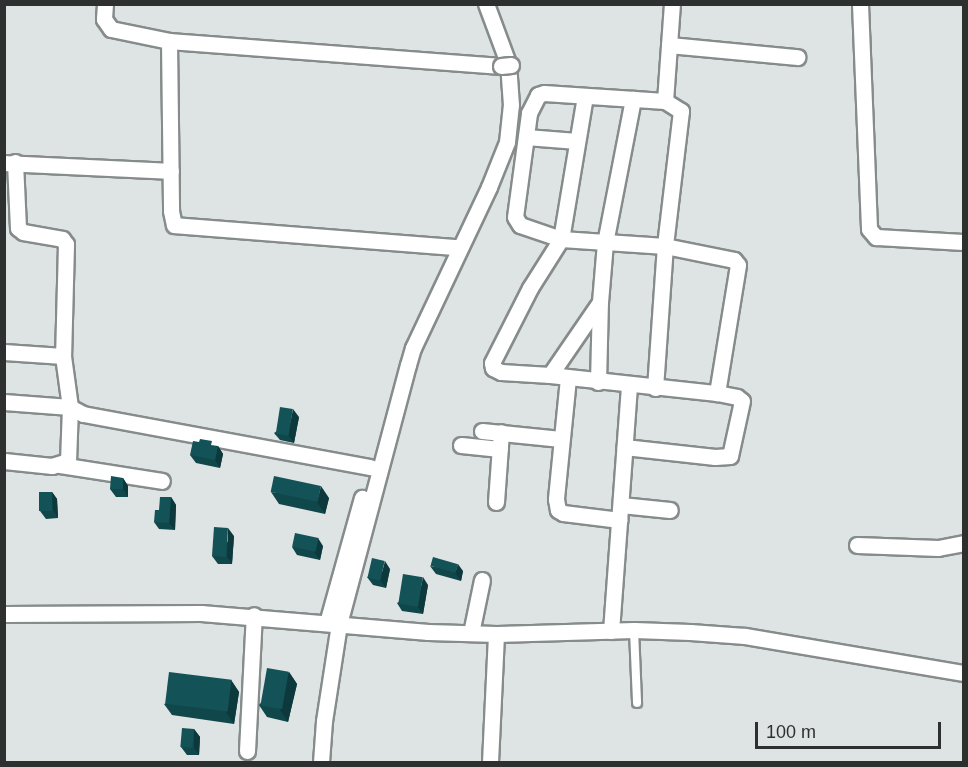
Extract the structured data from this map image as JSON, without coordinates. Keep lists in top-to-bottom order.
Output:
{
  "scale_bar": "100 m"
}
